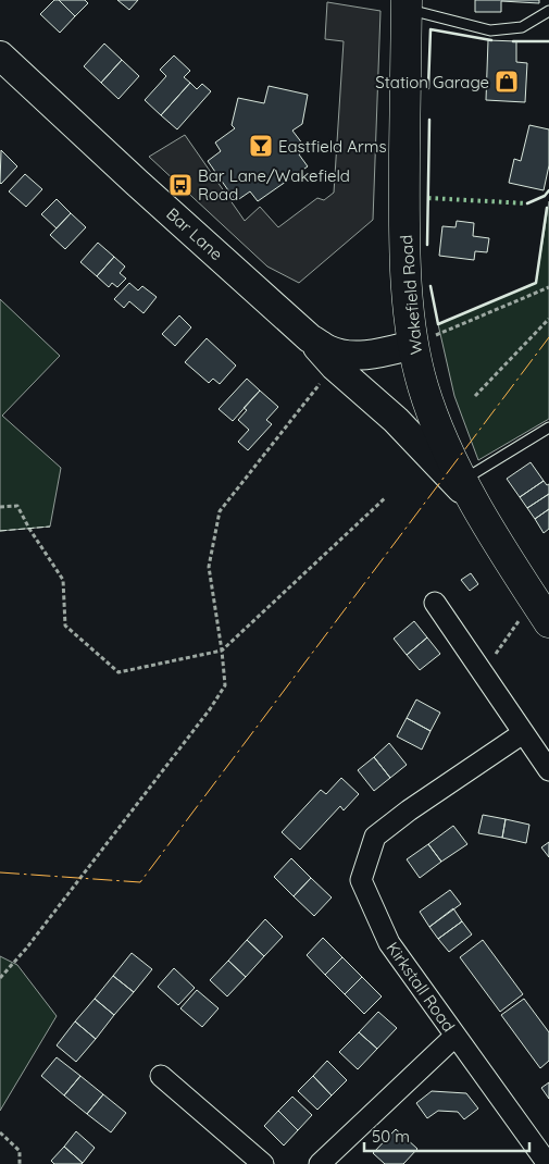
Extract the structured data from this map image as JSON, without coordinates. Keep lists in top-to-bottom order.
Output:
{
  "streets": {
    "main road": ["Bar Lane", "Wakefield Road"],
    "street": ["Kirkstall Road"]
  },
  "crossings": [
    ["Bar Lane", "Wakefield Road"]
  ],
  "places": {
    "shop": ["Station Garage"],
    "bar": ["Eastfield Arms"],
    "bus stop": ["Bar Lane/Wakefield Road"]
  },
  "scale_bar": "50 m"
}
